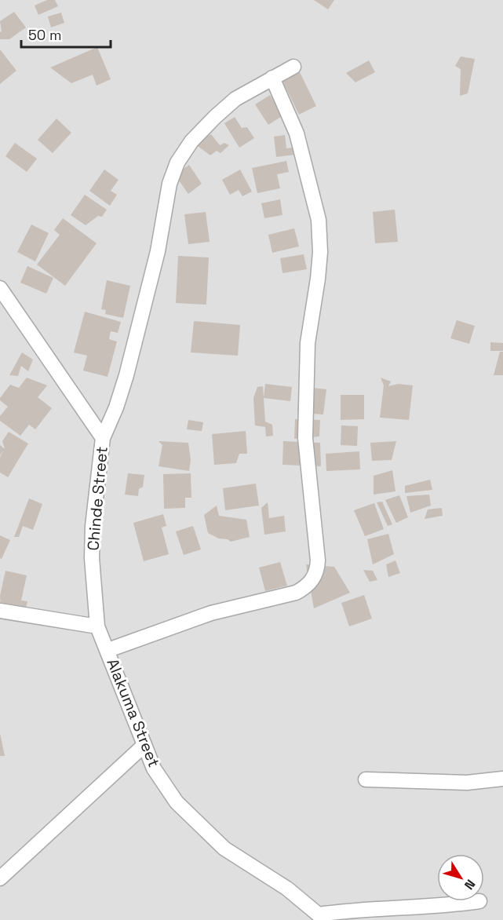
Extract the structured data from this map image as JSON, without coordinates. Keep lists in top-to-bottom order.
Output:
{
  "streets": {
    "street": ["Chinde Street", "Alakuma Street"]
  },
  "crossings": [
    ["Chinde Street", "Alakuma Street"]
  ],
  "scale_bar": "50 m",
  "north": "bottom right"
}
